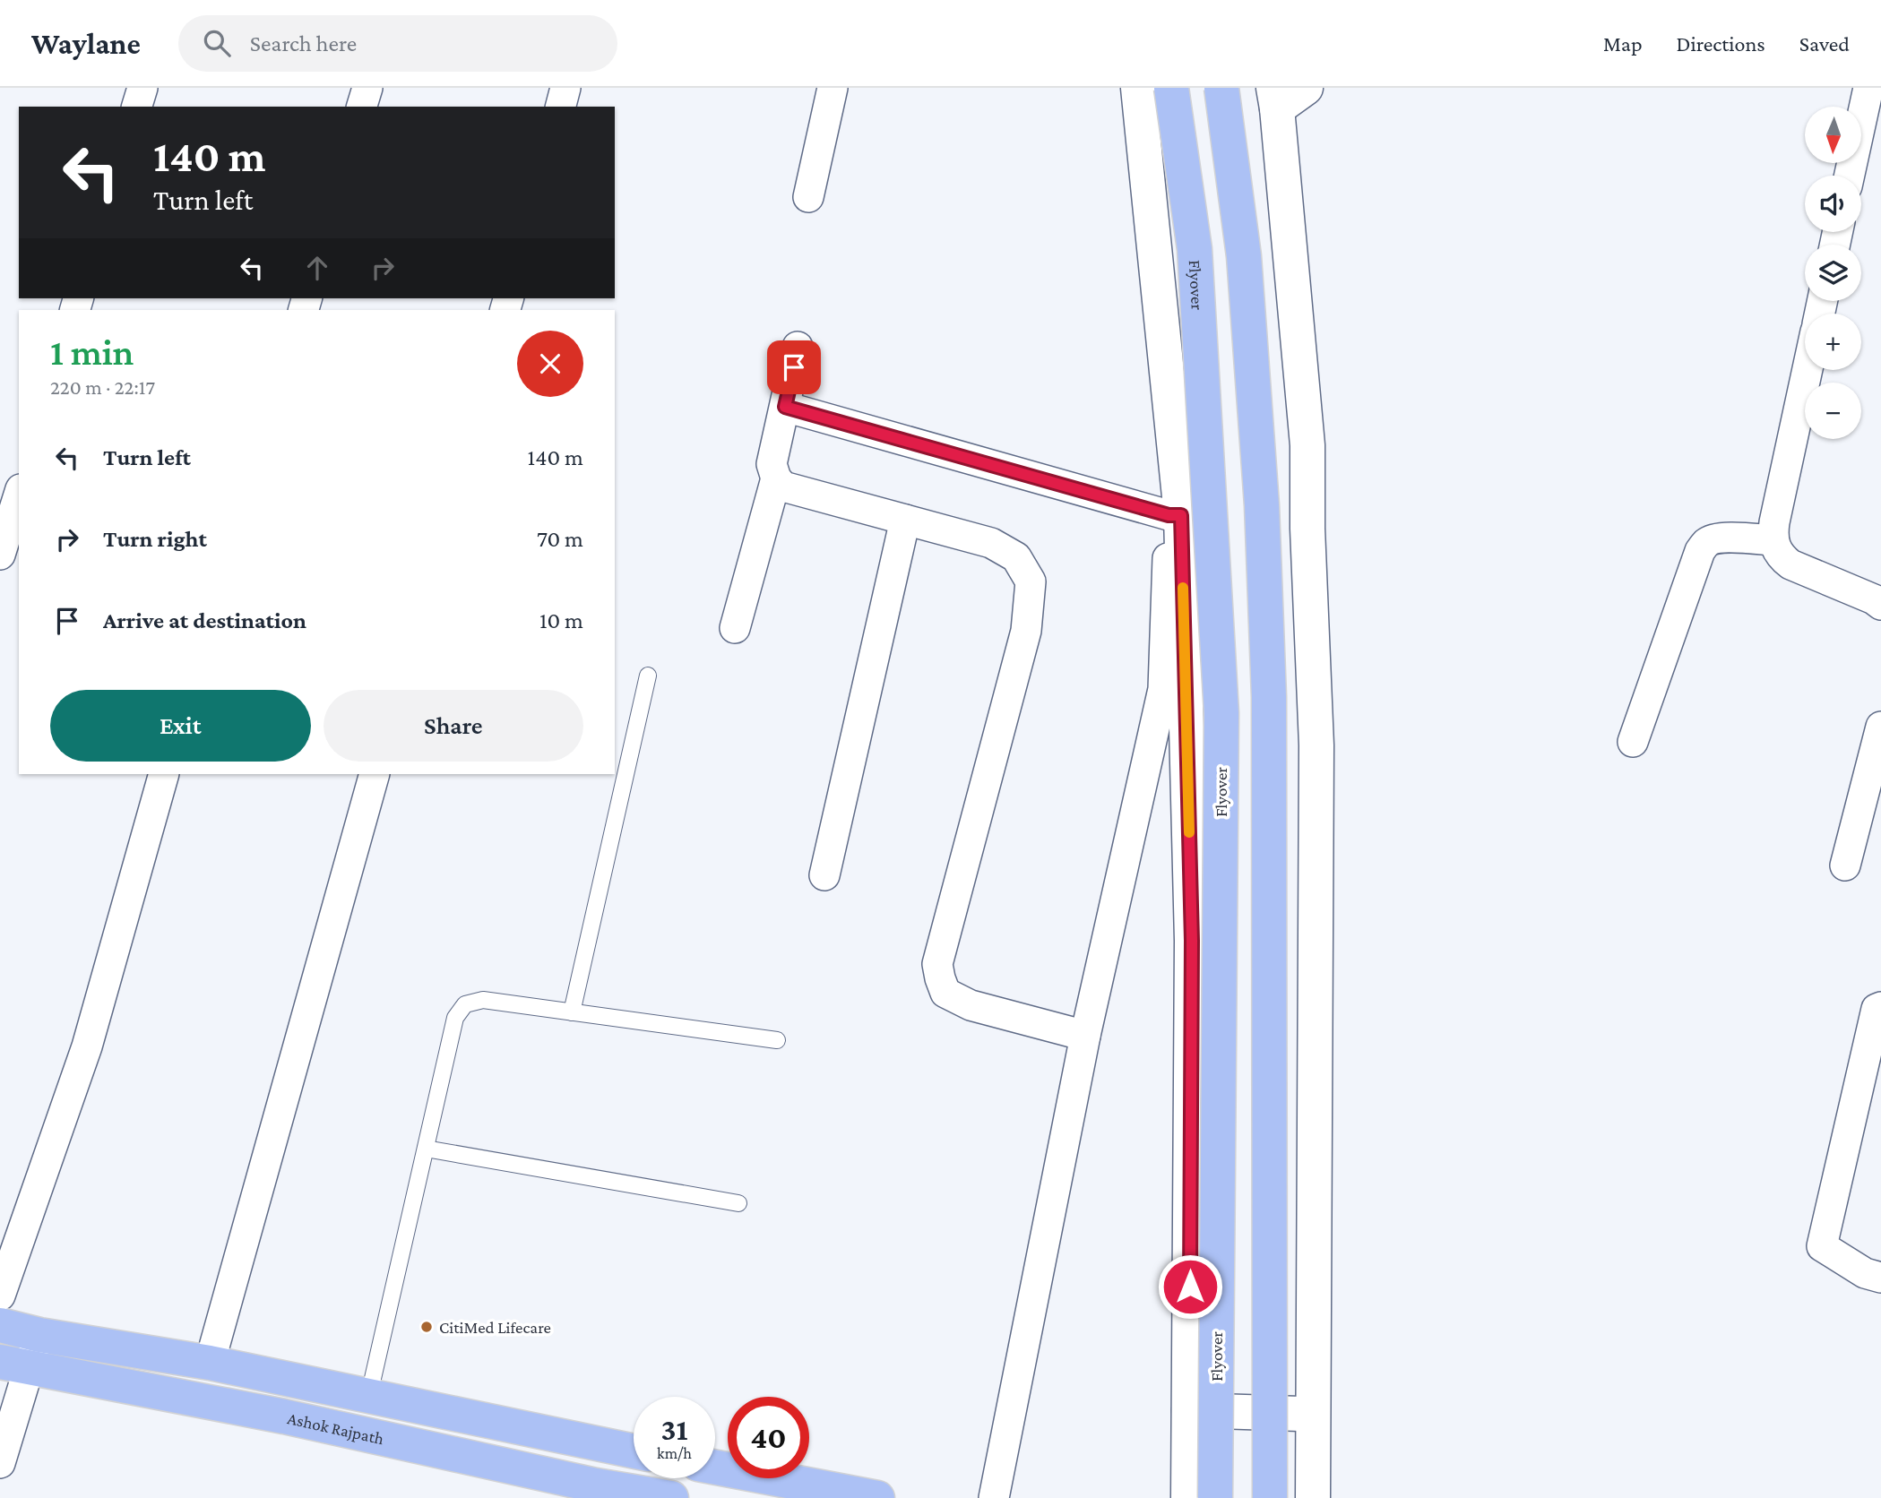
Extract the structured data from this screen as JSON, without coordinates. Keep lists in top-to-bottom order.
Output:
{
  "streets": {
    "main road": ["Flyover", "Ashok Rajpath"]
  },
  "places": ["CitiMed Lifecare"],
  "north": "bottom",
  "page": {
    "header": "Waylane",
    "search": "Search here",
    "nav": ["Map", "Directions", "Saved"],
    "map_buttons": ["+", "−"],
    "turn": ["140 m", "Turn left"],
    "heading": ["1 min", "220 m · 22:17"],
    "list": [
      {
        "name": "Turn left",
        "value": "140 m"
      },
      {
        "name": "Turn right",
        "value": "70 m"
      },
      {
        "name": "Arrive at destination",
        "value": "10 m"
      }
    ],
    "buttons": ["Exit", "Share"],
    "speed": "31 km/h",
    "limit": "40"
  }
}
